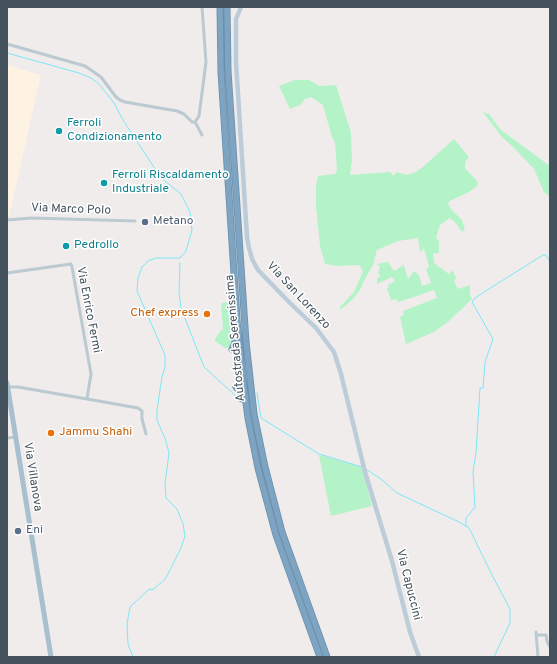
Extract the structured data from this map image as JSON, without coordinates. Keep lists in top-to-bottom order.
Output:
{
  "streets": {
    "highway": ["Autostrada Serenissima"],
    "main road": ["Via Villanova"],
    "street": [
      "Via Marco Polo",
      "Via San Lorenzo",
      "Via Enrico Fermi",
      "Via Capuccini"
    ]
  },
  "crossings": [
    ["Via San Lorenzo", "Via Capuccini"]
  ],
  "places": [
    "Ferroli Condizionamento",
    "Ferroli Riscaldamento Industriale",
    "Metano",
    "Pedrollo",
    "Chef express",
    "Jammu Shahi",
    "Eni"
  ]
}
